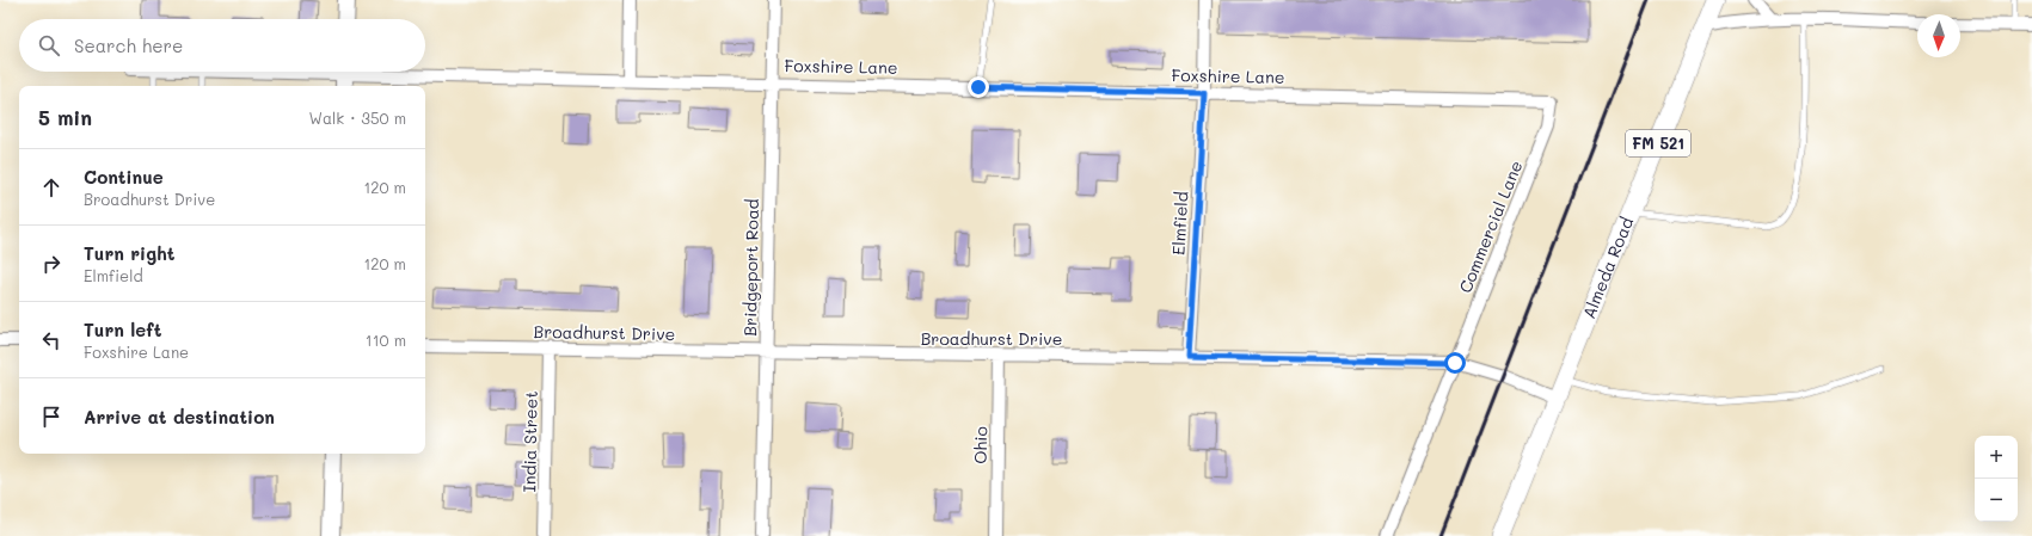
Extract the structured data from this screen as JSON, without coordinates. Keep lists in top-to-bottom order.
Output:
{
  "streets": {
    "main road": ["FM 521", "Almeda Road"],
    "street": [
      "Foxshire Lane",
      "Elmfield",
      "Commercial Lane",
      "Bridgeport Road",
      "Broadhurst Drive",
      "India Street",
      "Ohio"
    ]
  },
  "crossings": [
    ["Foxshire Lane", "Elmfield"],
    ["Foxshire Lane", "Commercial Lane"],
    ["Foxshire Lane", "Bridgeport Road"],
    ["Elmfield", "Broadhurst Drive"],
    ["Commercial Lane", "Broadhurst Drive"],
    ["Bridgeport Road", "Broadhurst Drive"],
    ["Almeda Road", "Broadhurst Drive"],
    ["Broadhurst Drive", "India Street"],
    ["Broadhurst Drive", "Ohio"]
  ],
  "north": "bottom",
  "page": {
    "search": "Search here",
    "heading": ["5 min", "Walk · 350 m"],
    "list": [
      ["Continue", "Broadhurst Drive", "120 m"],
      ["Turn right", "Elmfield", "120 m"],
      ["Turn left", "Foxshire Lane", "110 m"],
      "Arrive at destination"
    ],
    "map_buttons": ["+", "−"]
  }
}
